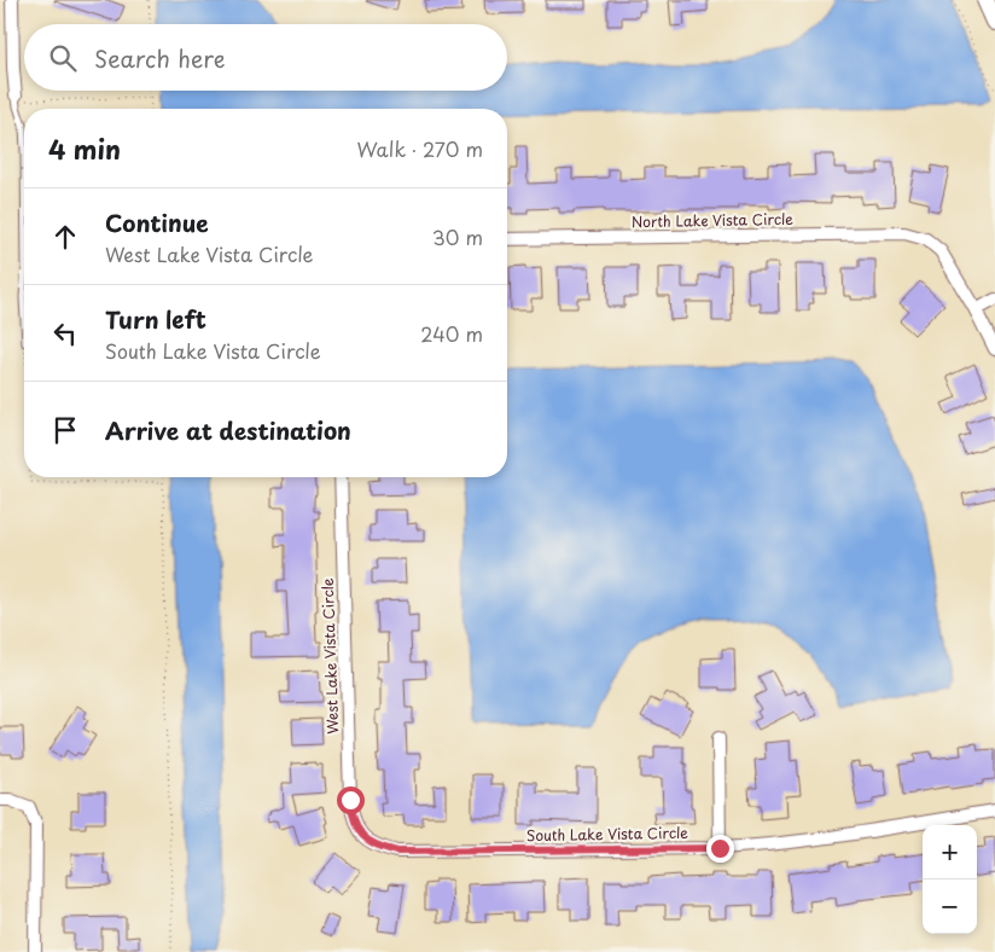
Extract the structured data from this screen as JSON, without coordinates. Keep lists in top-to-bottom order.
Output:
{
  "streets": {
    "street": ["North Lake Vista Circle", "West Lake Vista Circle", "South Lake Vista Circle"]
  },
  "crossings": [
    ["West Lake Vista Circle", "South Lake Vista Circle"]
  ],
  "page": {
    "search": "Search here",
    "heading": ["4 min", "Walk · 270 m"],
    "list": [
      ["Continue", "West Lake Vista Circle", "30 m"],
      ["Turn left", "South Lake Vista Circle", "240 m"],
      "Arrive at destination"
    ],
    "map_buttons": ["+", "−"]
  }
}
